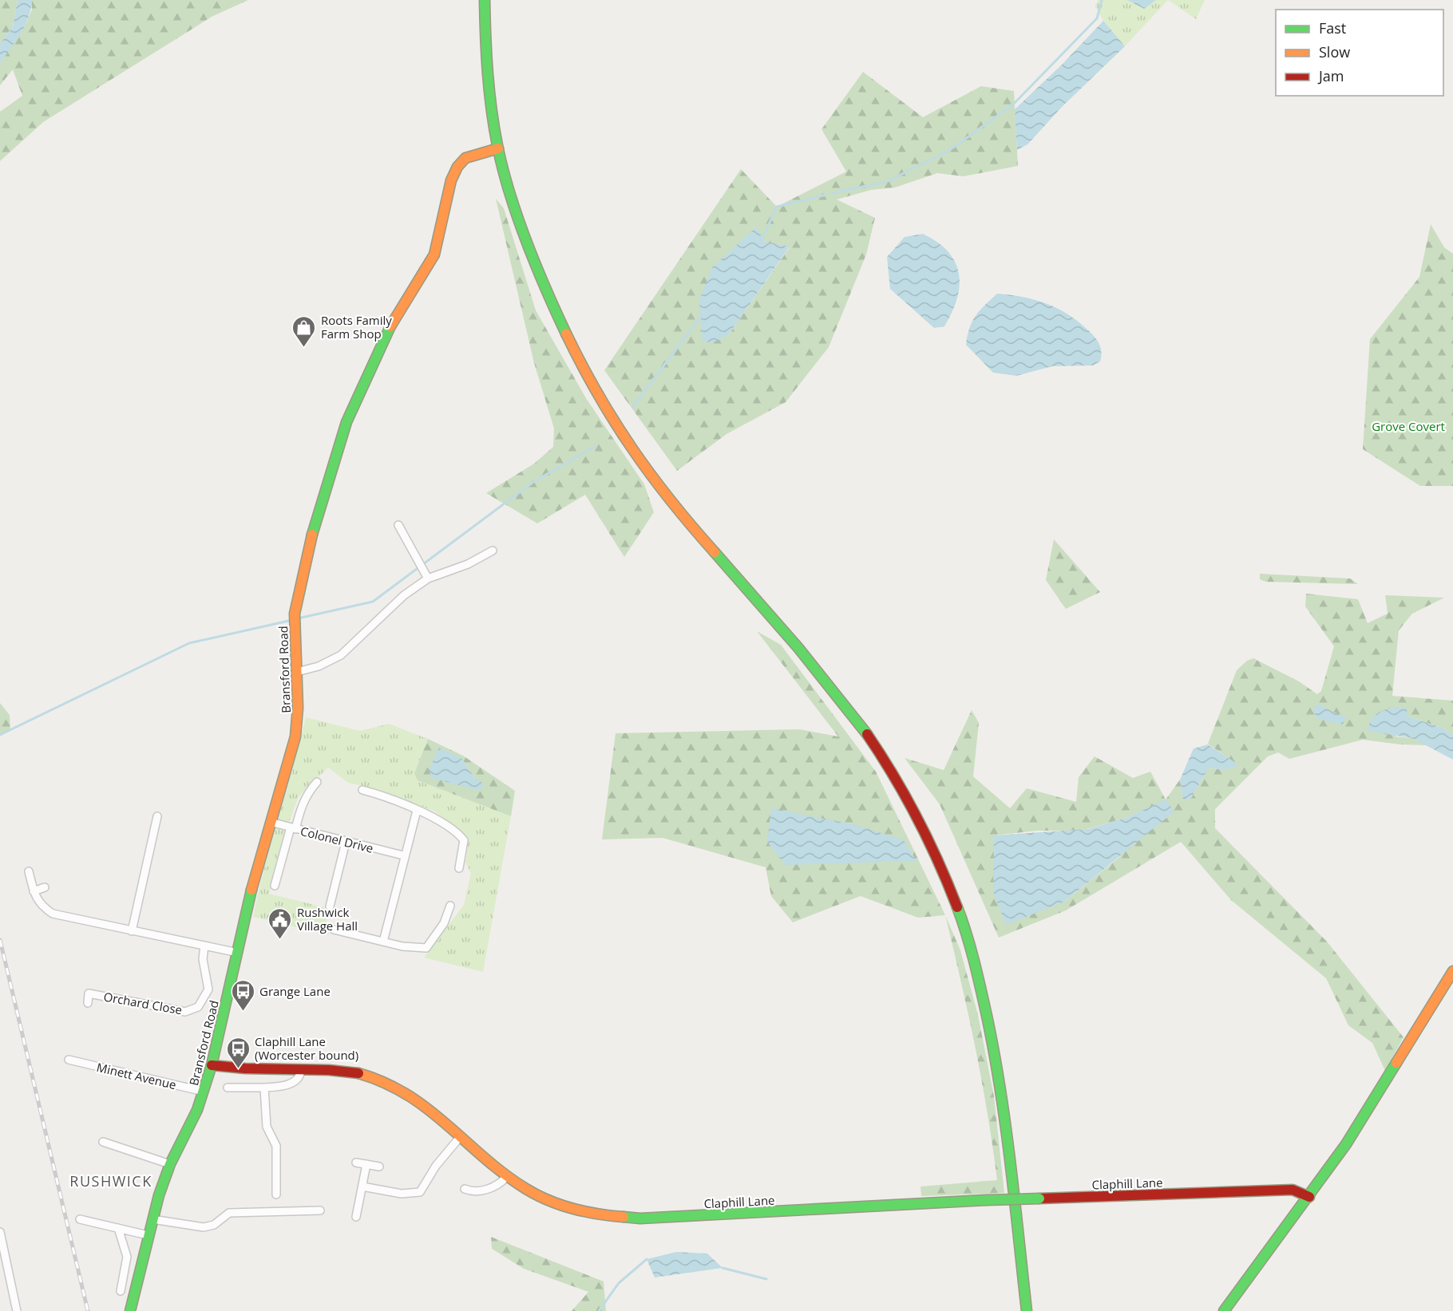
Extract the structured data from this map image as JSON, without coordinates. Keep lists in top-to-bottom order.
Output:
{
  "streets": {
    "main road": ["Bransford Road", "Claphill Lane"],
    "street": ["Colonel Drive", "Orchard Close", "Minett Avenue"]
  },
  "crossings": [
    ["Bransford Road", "Colonel Drive"],
    ["Bransford Road", "Minett Avenue"],
    ["Bransford Road", "Claphill Lane"]
  ],
  "districts": ["RUSHWICK"],
  "parks": ["Grove Covert"],
  "places": {
    "shop": ["Roots Family Farm Shop"],
    "public building": ["Rushwick Village Hall"],
    "bus stop": ["Grange Lane", "Claphill Lane (Worcester bound)"]
  },
  "legend": ["Fast", "Slow", "Jam"]
}
